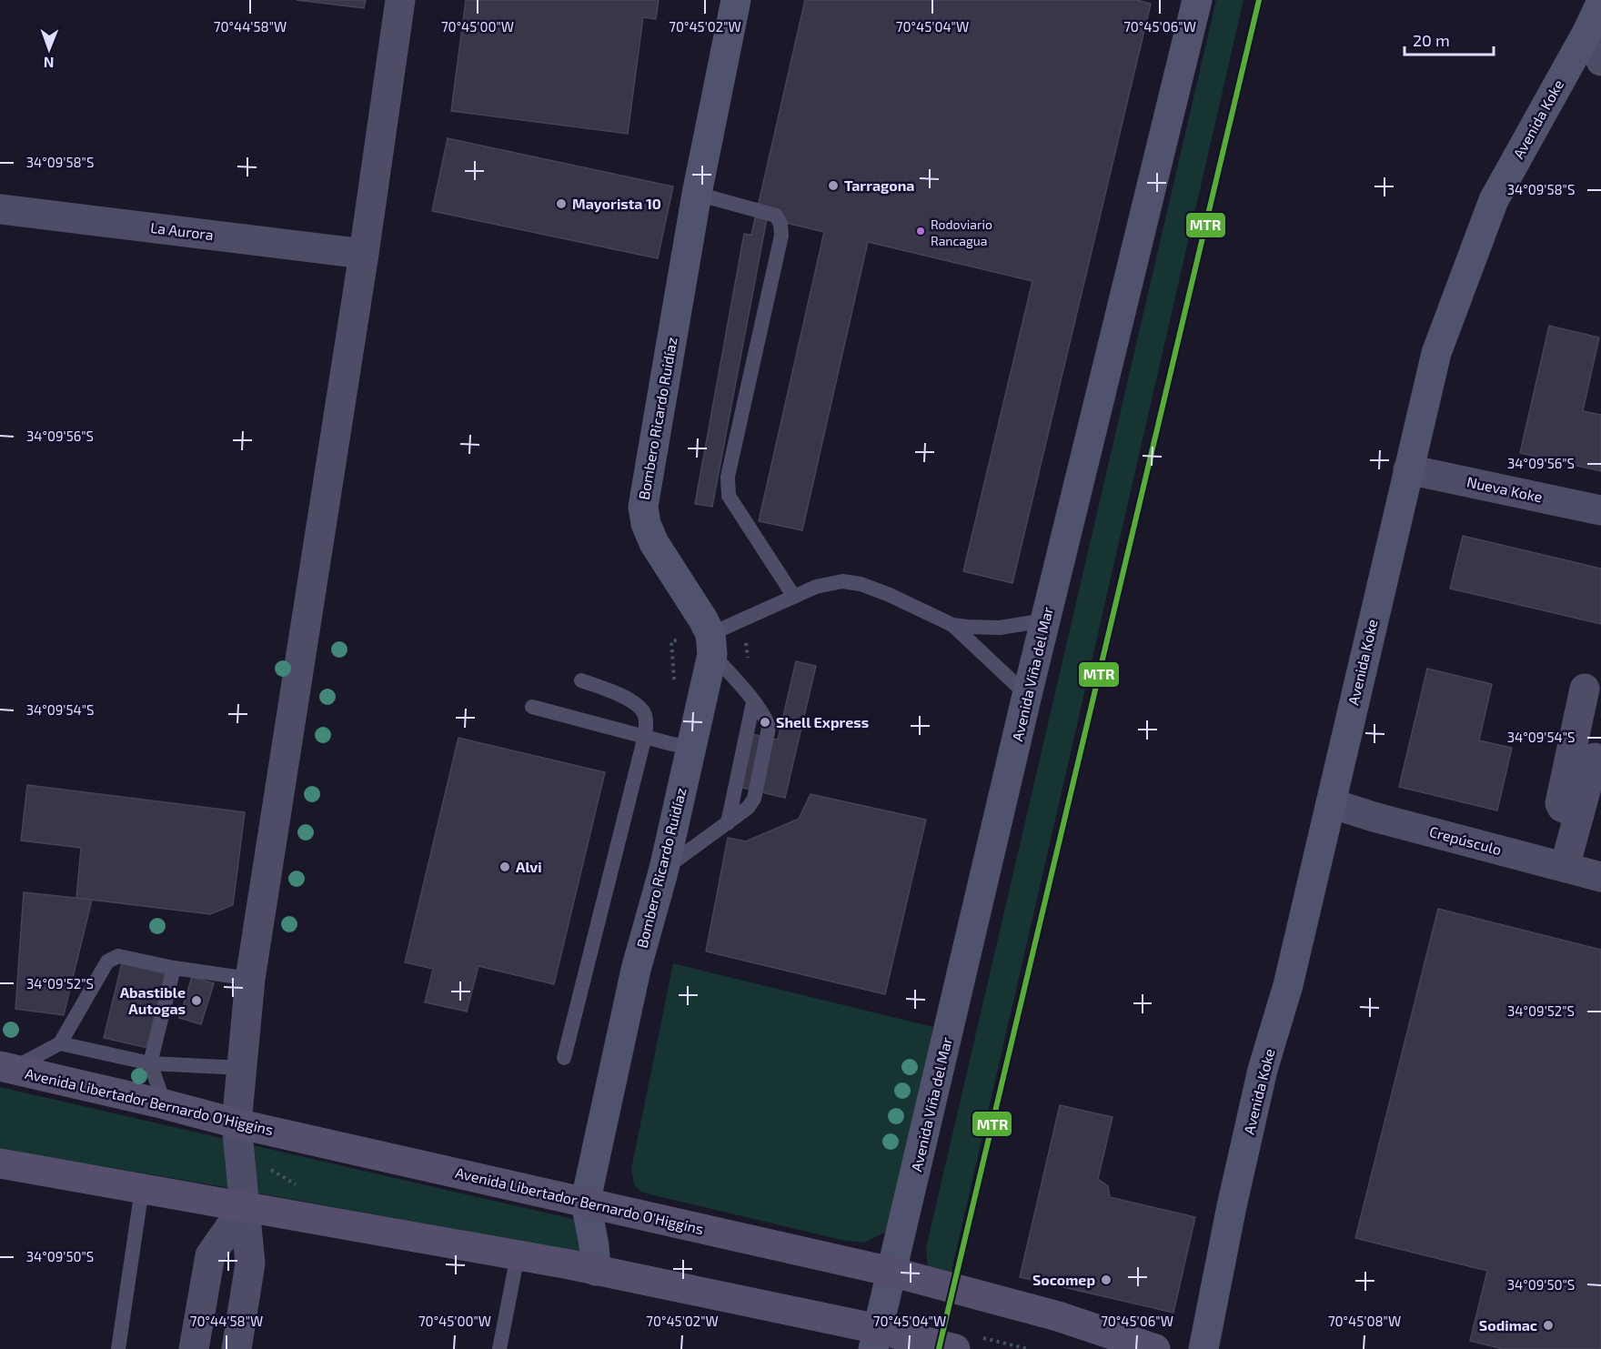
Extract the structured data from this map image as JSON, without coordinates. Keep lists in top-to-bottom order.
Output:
{
  "streets": {
    "main road": ["Avenida Libertador Bernardo O'Higgins"],
    "street": [
      "Avenida Koke",
      "La Aurora",
      "Bombero Ricardo Ruidíaz",
      "Nueva Koke",
      "Avenida Viña del Mar",
      "Crepúsculo"
    ]
  },
  "crossings": [
    ["Avenida Koke", "Nueva Koke"],
    ["Avenida Koke", "Crepúsculo"],
    ["Bombero Ricardo Ruidíaz", "Avenida Libertador Bernardo O'Higgins"],
    ["Avenida Viña del Mar", "Avenida Libertador Bernardo O'Higgins"]
  ],
  "places": [
    "Tarragona",
    "Mayorista 10",
    "Rodoviario Rancagua",
    "Shell Express",
    "Alvi",
    "Abastible Autogas",
    "Socomep",
    "Sodimac"
  ],
  "lines": ["transit line MTR"],
  "scale_bar": "20 m",
  "north": "bottom",
  "coordinates": [
    "70°44'58\"W",
    "70°45'00\"W",
    "70°45'02\"W",
    "70°45'04\"W",
    "70°45'06\"W",
    "34°09'58\"S",
    "34°09'56\"S",
    "34°09'54\"S",
    "34°09'52\"S",
    "34°09'50\"S",
    "70°45'08\"W"
  ]
}
